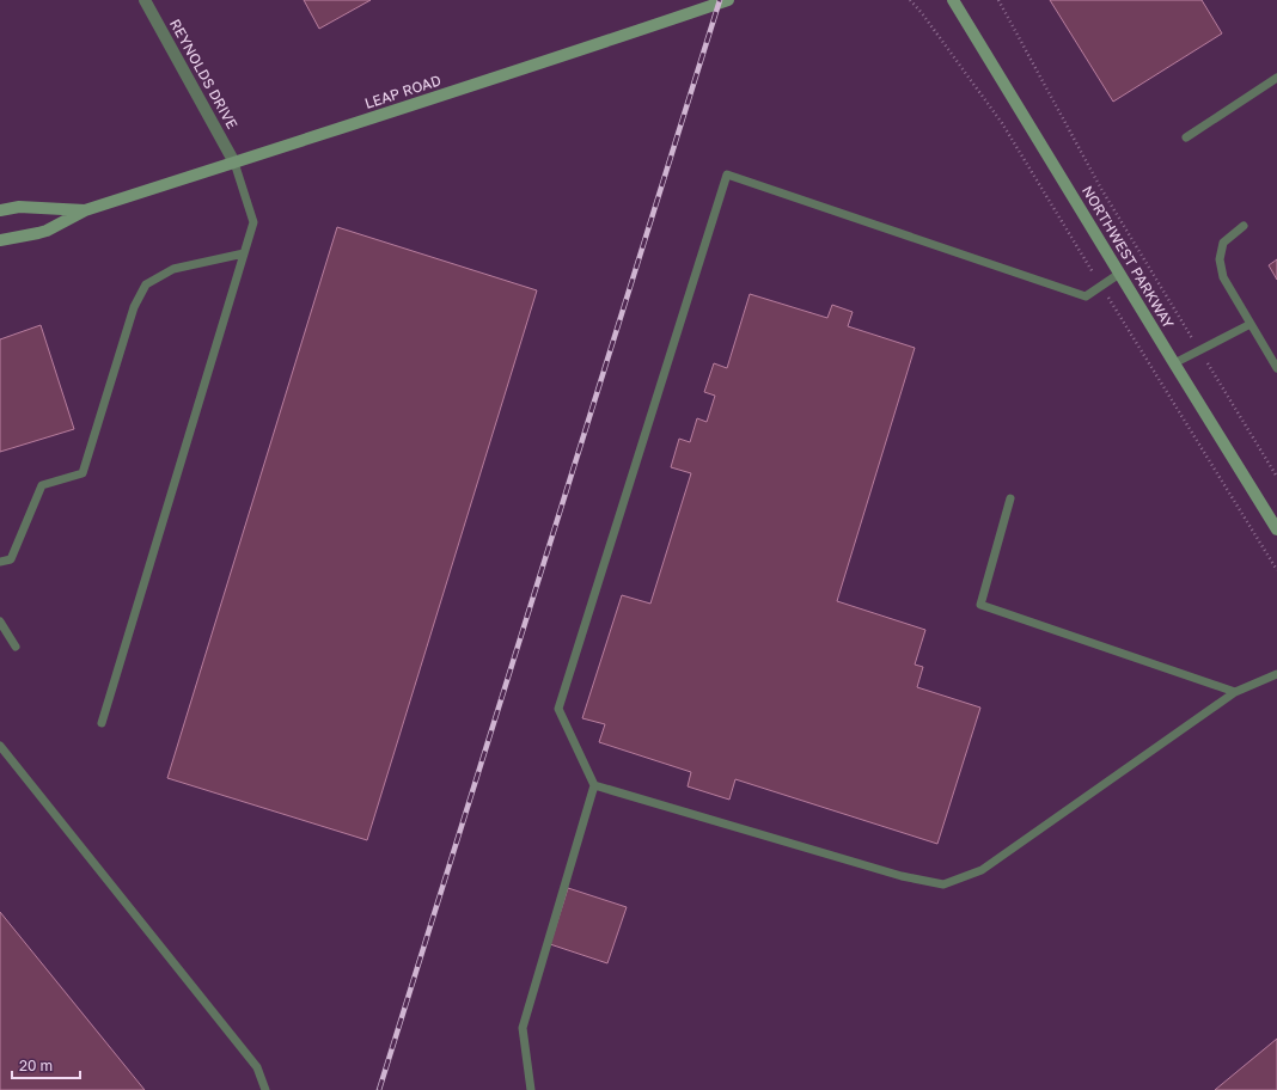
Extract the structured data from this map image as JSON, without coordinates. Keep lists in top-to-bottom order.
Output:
{
  "streets": {
    "street": ["REYNOLDS DRIVE", "LEAP ROAD", "NORTHWEST PARKWAY"]
  },
  "crossings": [
    ["REYNOLDS DRIVE", "LEAP ROAD"]
  ],
  "scale_bar": "20 m"
}
